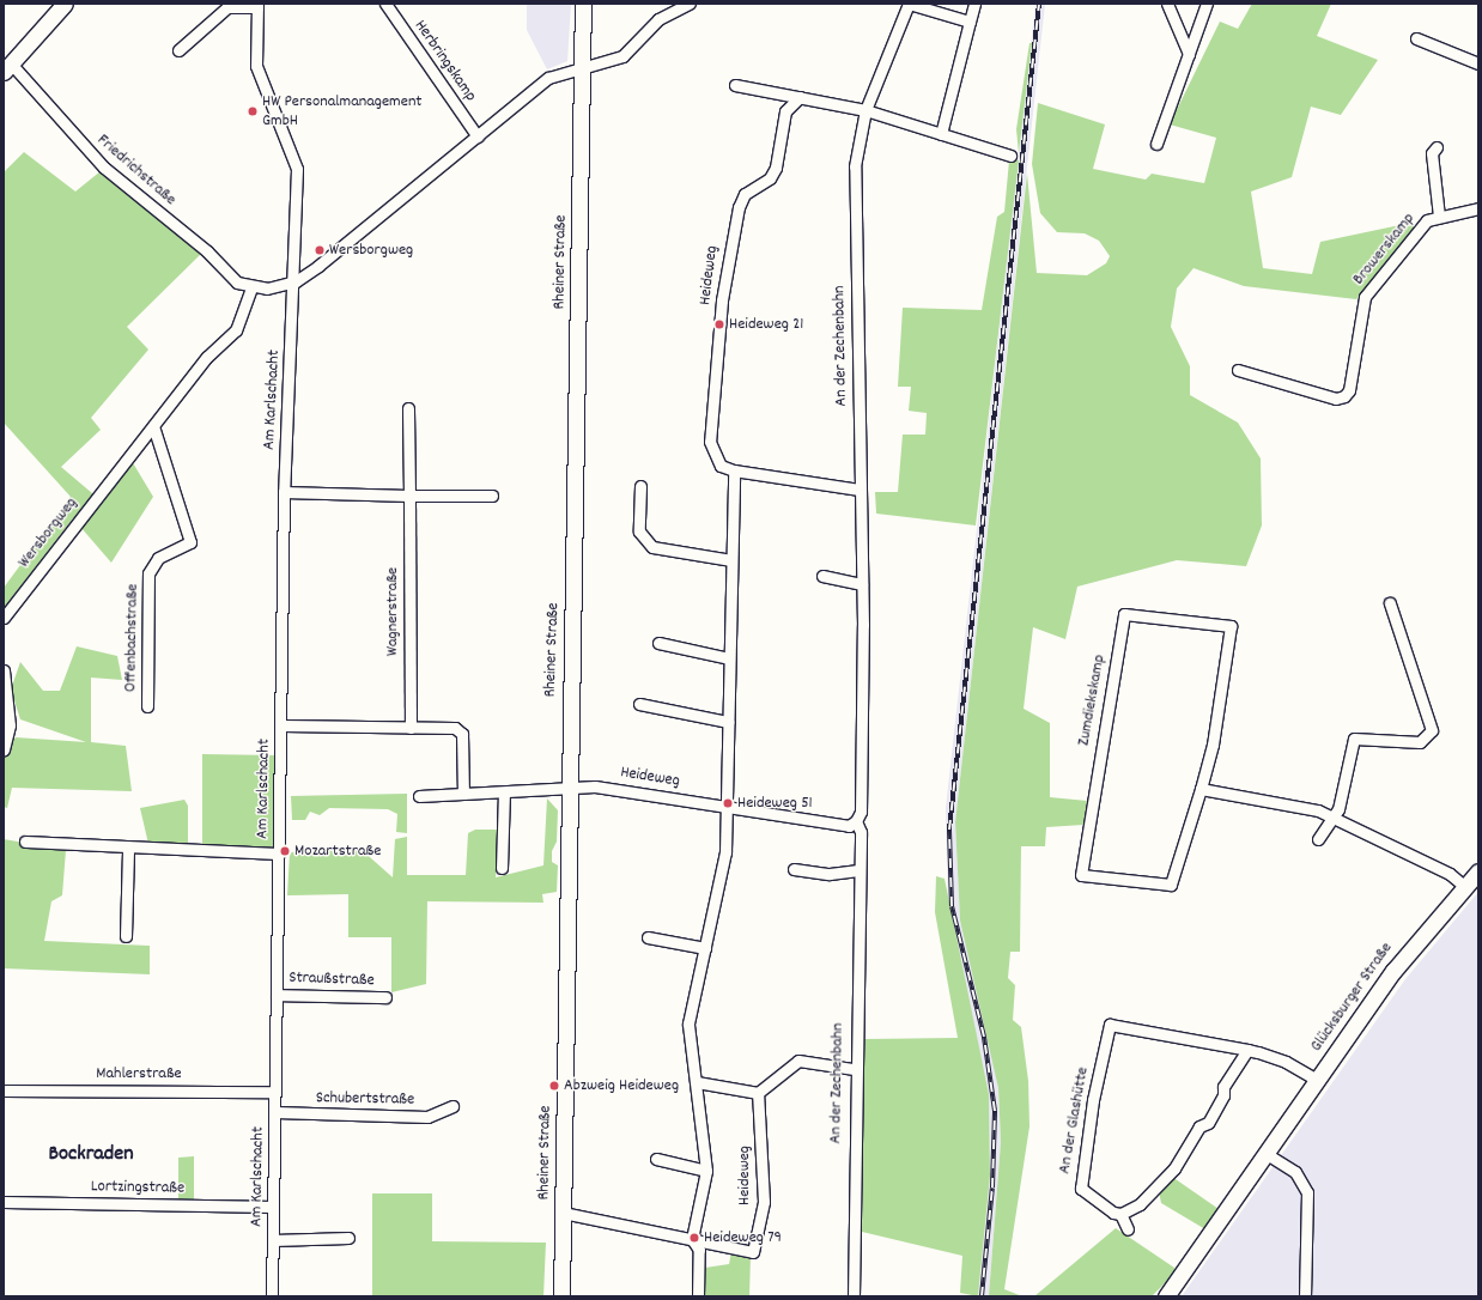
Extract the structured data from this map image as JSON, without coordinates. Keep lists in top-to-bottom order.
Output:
{
  "streets": {
    "main road": ["Rheiner Straße", "Glücksburger Straße"],
    "street": [
      "Herbringskamp",
      "Friedrichstraße",
      "Browerskamp",
      "Heideweg",
      "An der Zechenbahn",
      "Am Karlschacht",
      "Wersborgweg",
      "Wagnerstraße",
      "Offenbachstraße",
      "Zumdiekskamp",
      "Straußstraße",
      "Mahlerstraße",
      "Schubertstraße",
      "An der Glashütte",
      "Lortzingstraße"
    ]
  },
  "crossings": [
    ["Friedrichstraße", "Wersborgweg"],
    ["Rheiner Straße", "Heideweg"],
    ["Heideweg", "An der Zechenbahn"],
    ["Am Karlschacht", "Straußstraße"],
    ["Am Karlschacht", "Mahlerstraße"],
    ["Am Karlschacht", "Schubertstraße"],
    ["Am Karlschacht", "Lortzingstraße"],
    ["Wersborgweg", "Offenbachstraße"],
    ["Glücksburger Straße", "An der Glashütte"]
  ],
  "districts": ["Bockraden"],
  "places": [
    "HW Personalmanagement GmbH",
    "Wersborgweg",
    "Heideweg 21",
    "Heideweg 51",
    "Mozartstraße",
    "Abzweig Heideweg",
    "Heideweg 79"
  ]
}
